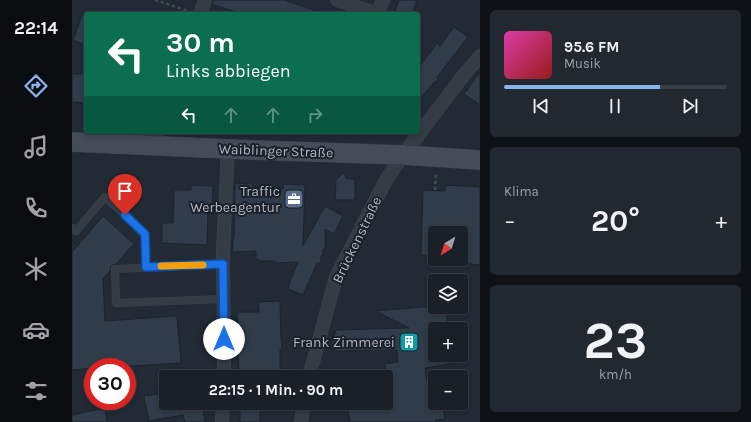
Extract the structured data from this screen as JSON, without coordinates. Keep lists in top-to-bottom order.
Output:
{
  "streets": {
    "street": ["Waiblinger Straße", "Brückenstraße"]
  },
  "crossings": [
    ["Waiblinger Straße", "Brückenstraße"]
  ],
  "places": {
    "office": ["Traffic Werbeagentur"],
    "building": ["Frank Zimmerei"]
  },
  "north": "bottom left",
  "page": {
    "tabs": "22:14",
    "turn": ["30 m", "Links abbiegen"],
    "song": ["95.6 FM", "Musik"],
    "tile": [
      "Klima",
      ["23", "km/h"]
    ],
    "heat": ["−", "20°", "+"],
    "map_buttons": ["+", "−"],
    "limit": "30",
    "trip": "22:15 · 1 Min. · 90 m"
  }
}
